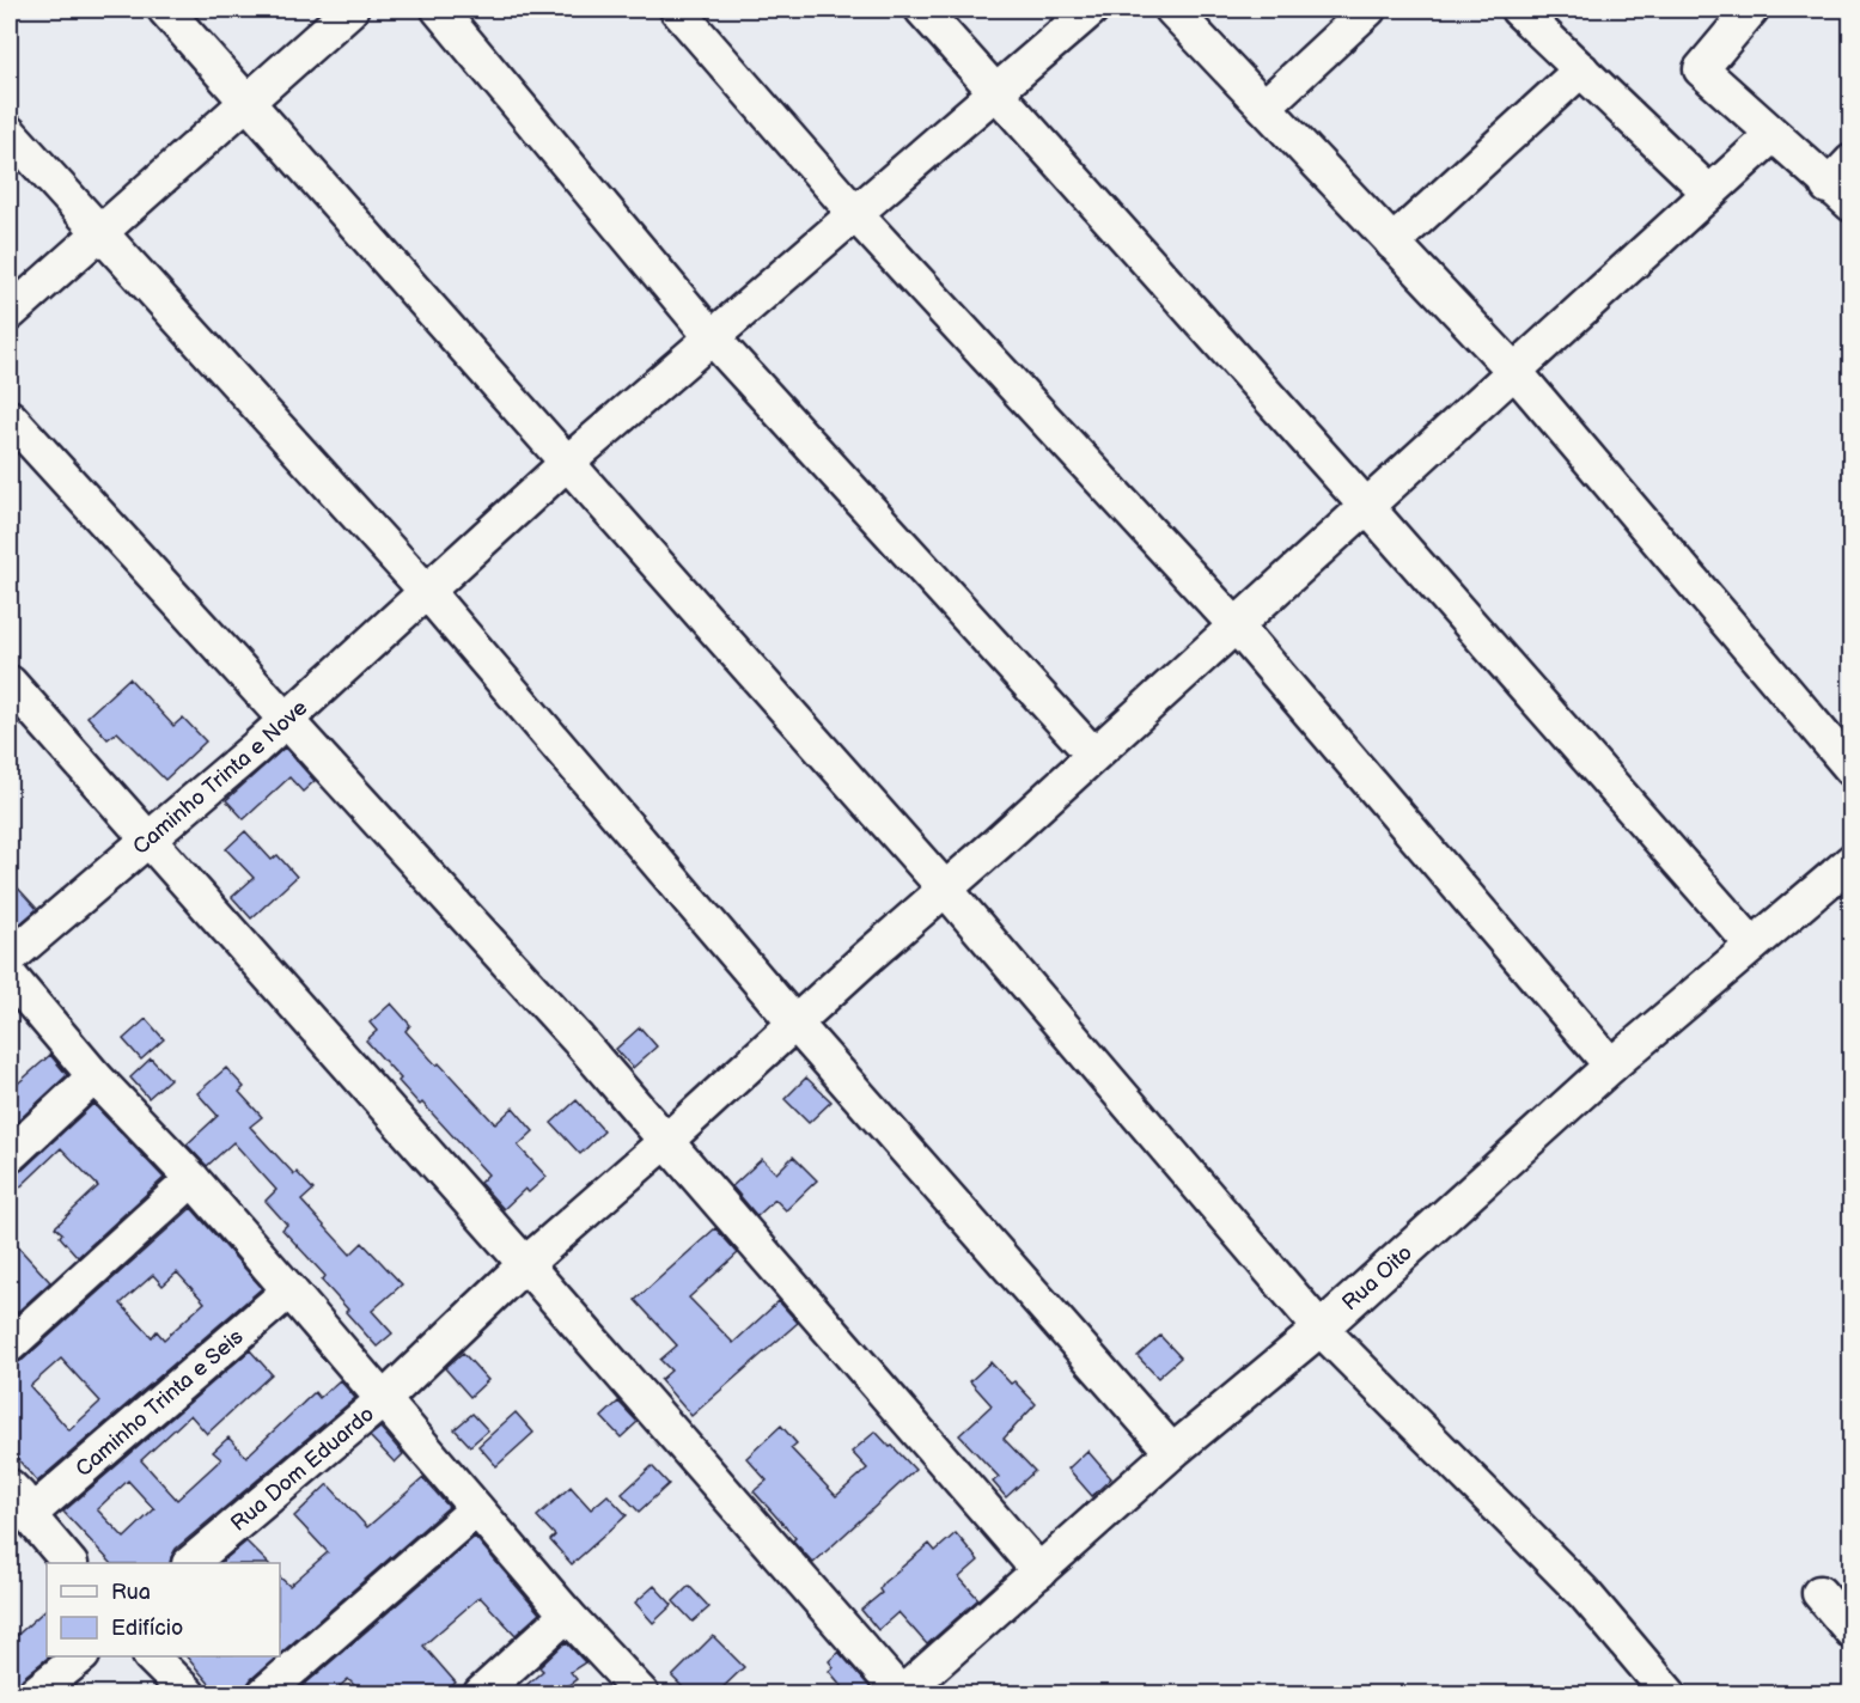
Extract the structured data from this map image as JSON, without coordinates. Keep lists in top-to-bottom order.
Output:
{
  "streets": {
    "street": [
      "Caminho Trinta e Nove",
      "Rua Oito",
      "Caminho Trinta e Seis",
      "Rua Dom Eduardo"
    ]
  },
  "legend": ["Rua", "Edifício"]
}
